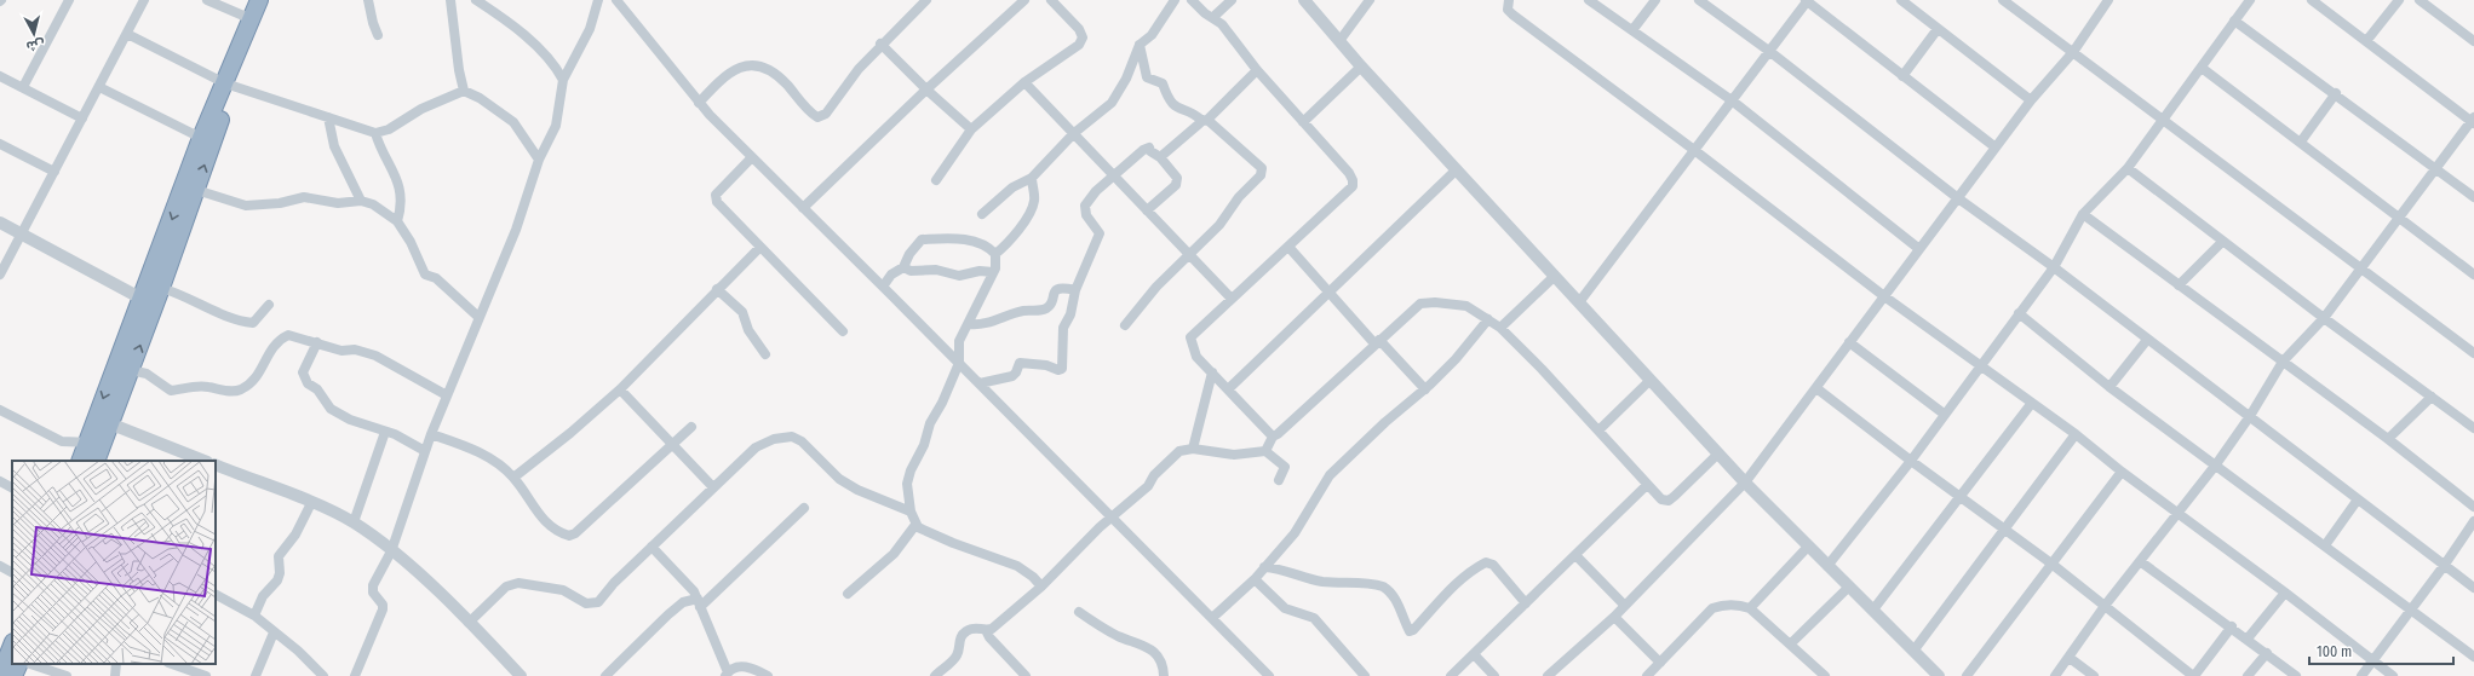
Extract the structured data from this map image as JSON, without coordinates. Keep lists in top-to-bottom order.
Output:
{
  "scale_bar": "100 m",
  "north": "bottom"
}
